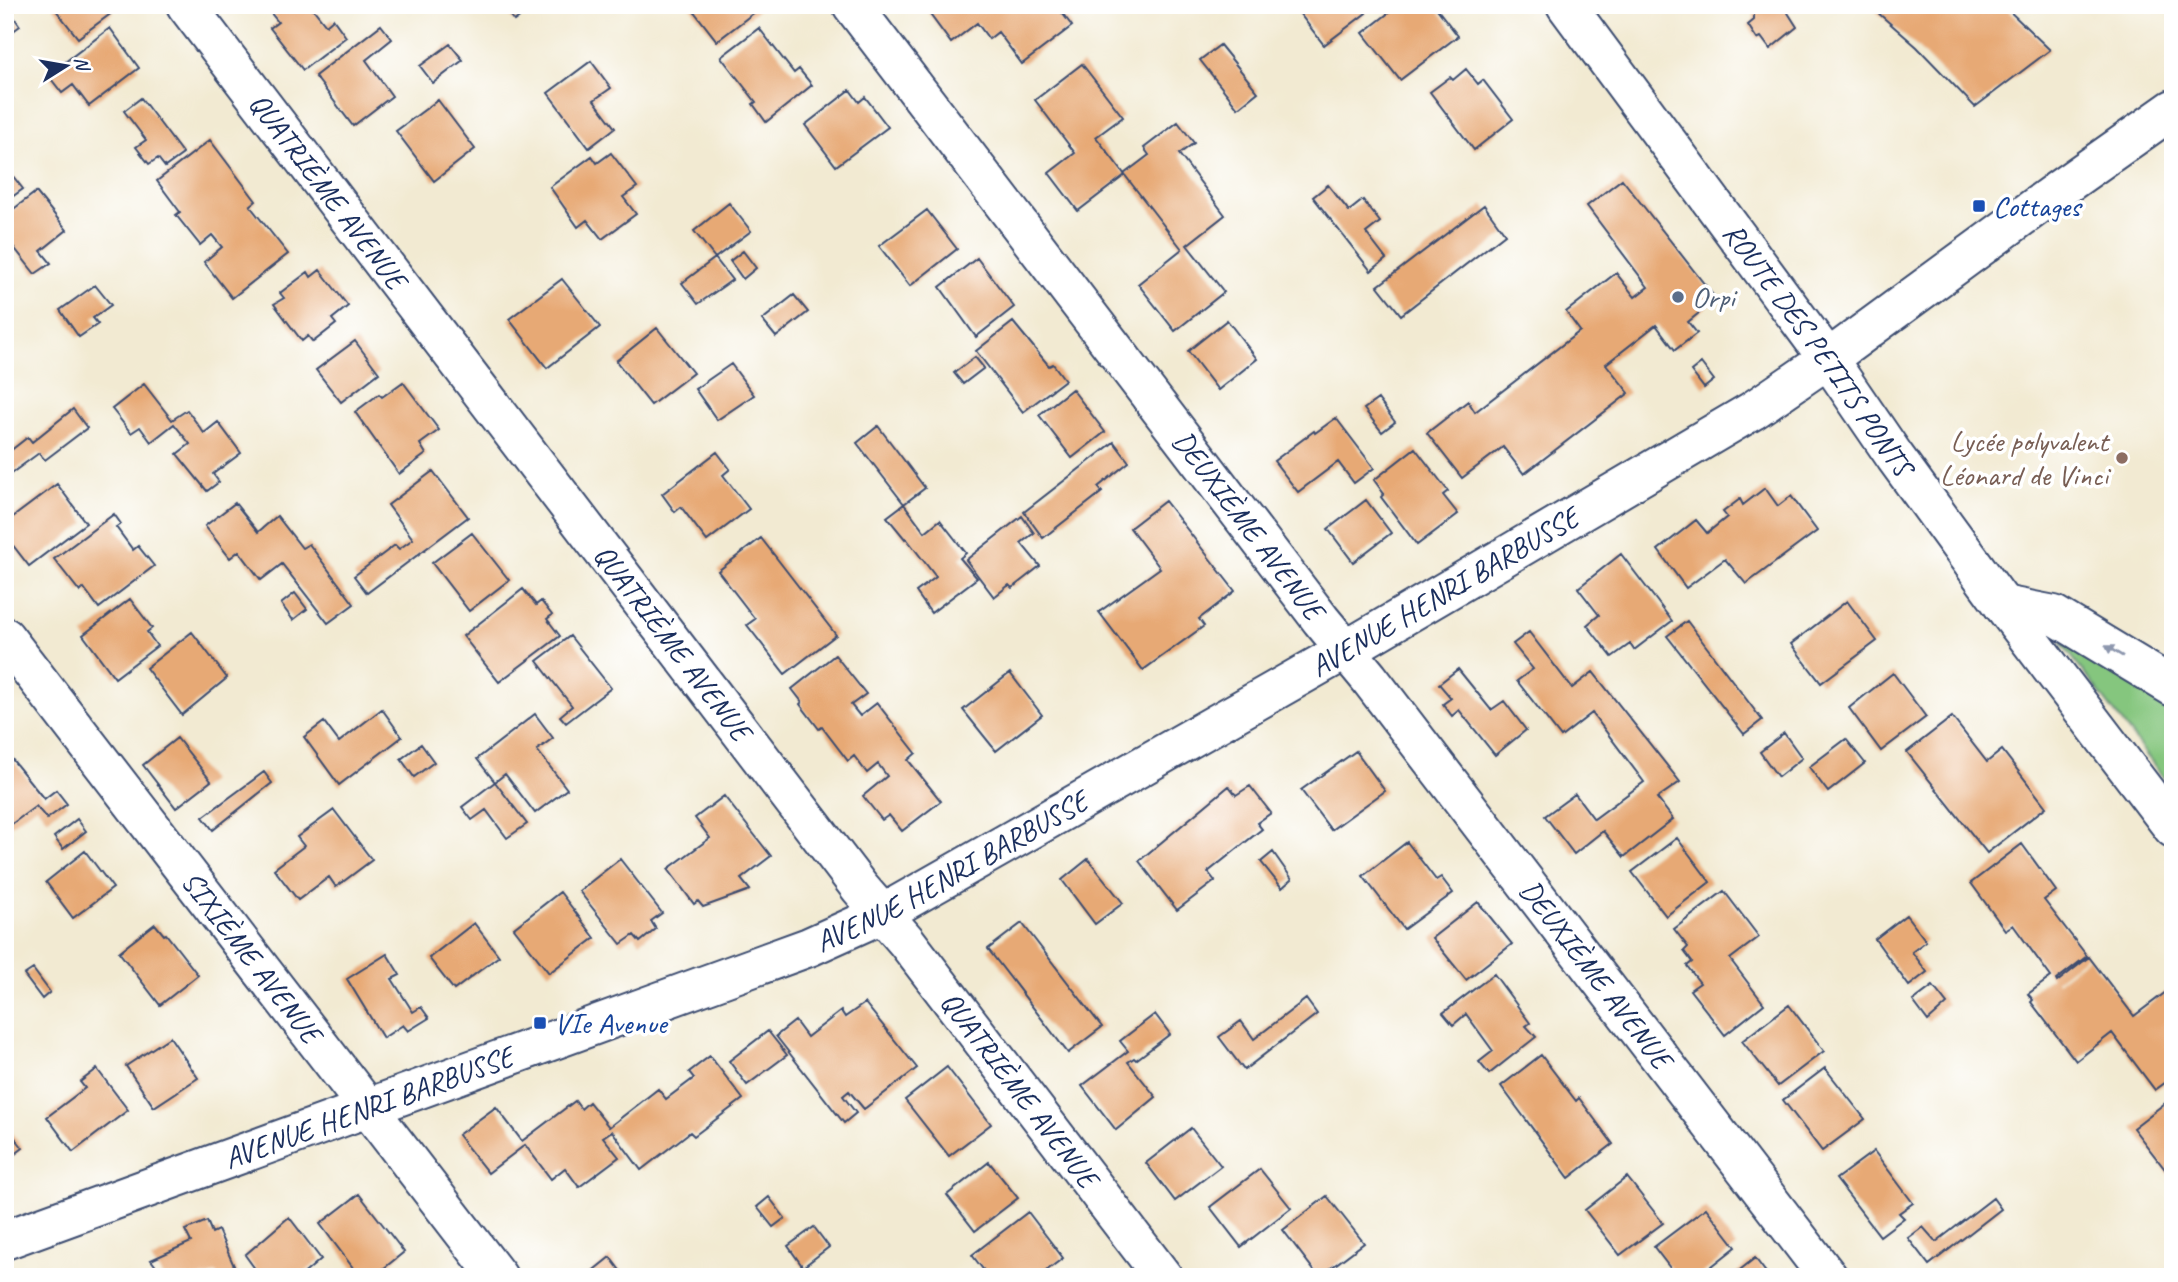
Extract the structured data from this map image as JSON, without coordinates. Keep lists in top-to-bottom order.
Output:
{
  "streets": {
    "street": [
      "QUATRIÈME AVENUE",
      "ROUTE DES PETITS PONTS",
      "DEUXIÈME AVENUE",
      "AVENUE HENRI BARBUSSE",
      "SIXIÈME AVENUE"
    ]
  },
  "crossings": [
    ["QUATRIÈME AVENUE", "AVENUE HENRI BARBUSSE"],
    ["ROUTE DES PETITS PONTS", "AVENUE HENRI BARBUSSE"],
    ["DEUXIÈME AVENUE", "AVENUE HENRI BARBUSSE"],
    ["AVENUE HENRI BARBUSSE", "SIXIÈME AVENUE"]
  ],
  "places": {
    "transit": ["Cottages", "VIe Avenue"],
    "other": ["Orpi", "Lycée polyvalent Léonard de Vinci"]
  },
  "north": "right"
}
